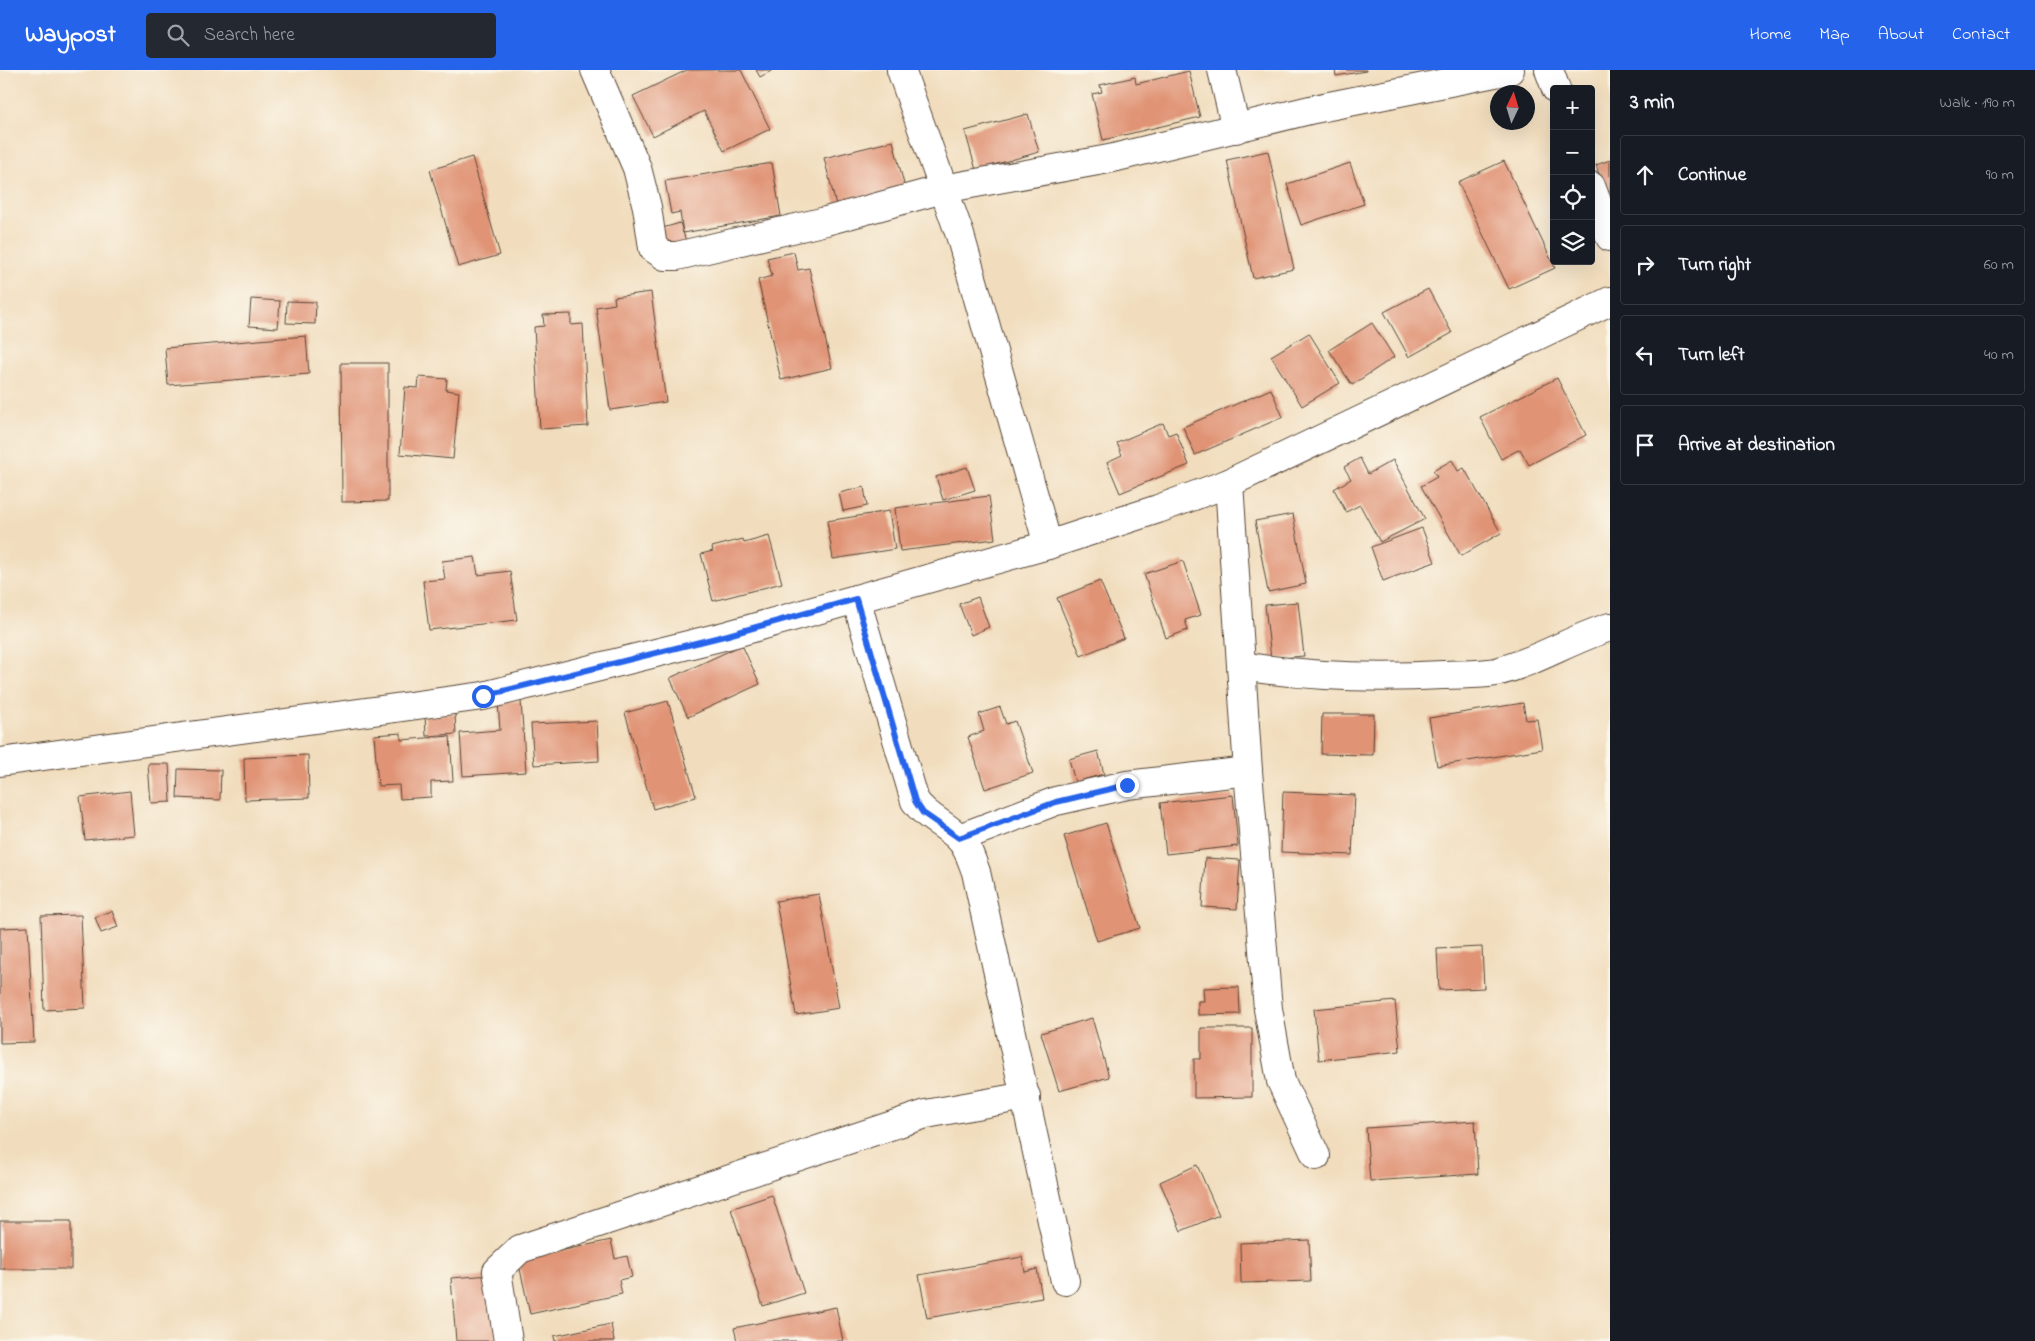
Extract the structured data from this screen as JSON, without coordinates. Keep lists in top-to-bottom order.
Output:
{
  "north": "top",
  "page": {
    "header": "Waypost",
    "search": "Search here",
    "nav": [
      "Home",
      "Map",
      "About",
      "Contact"
    ],
    "heading": ["3 min", "Walk · 190 m"],
    "map_buttons": ["+", "−"],
    "list": [
      ["Continue", "90 m"],
      ["Turn right", "60 m"],
      ["Turn left", "40 m"],
      "Arrive at destination"
    ]
  }
}
